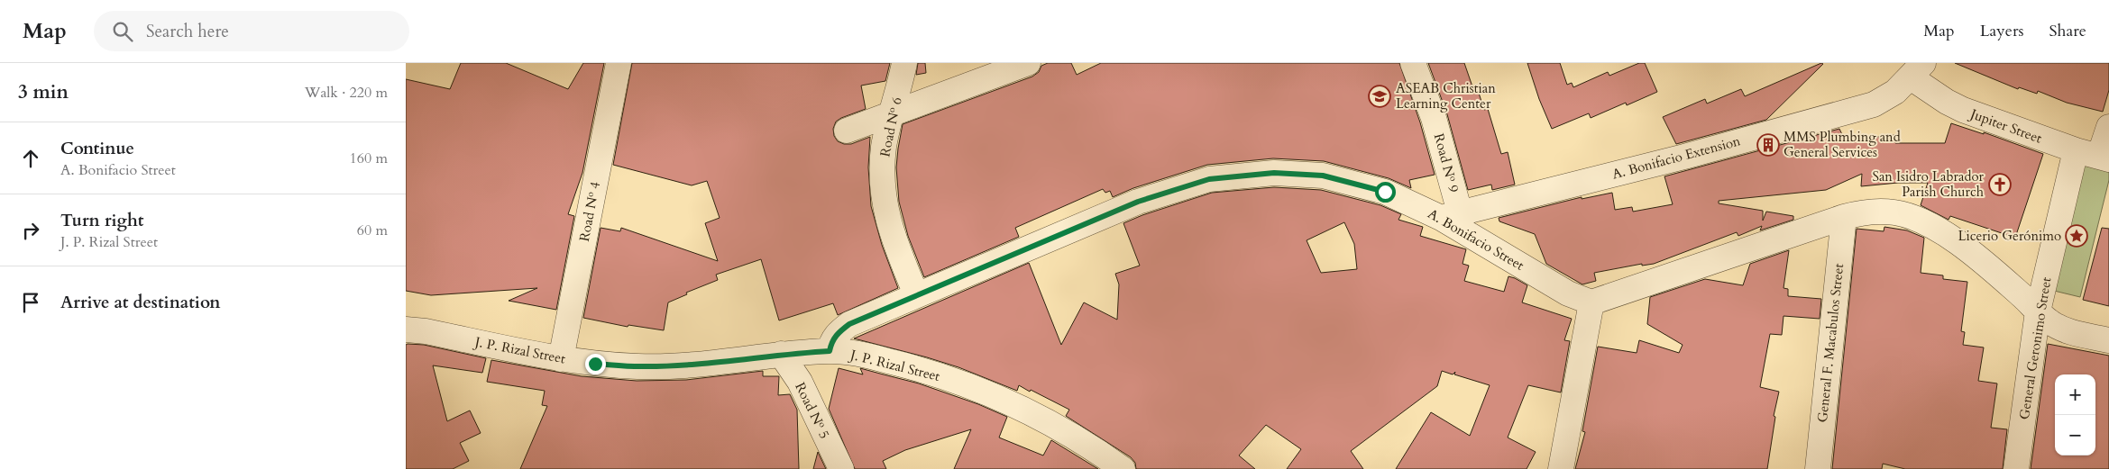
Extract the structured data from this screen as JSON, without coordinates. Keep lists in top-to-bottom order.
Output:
{
  "streets": {
    "street": [
      "Jupiter Street",
      "Road № 6",
      "A. Bonifacio Extension",
      "Road № 9",
      "Road № 4",
      "A. Bonifacio Street",
      "General F. Macabulos Street",
      "General Geronimo Street",
      "J. P. Rizal Street",
      "Road № 5"
    ]
  },
  "crossings": [
    ["Jupiter Street", "A. Bonifacio Extension"],
    ["Jupiter Street", "General Geronimo Street"],
    ["Road № 6", "A. Bonifacio Street"],
    ["A. Bonifacio Extension", "Road № 9"],
    ["A. Bonifacio Extension", "A. Bonifacio Street"],
    ["Road № 9", "A. Bonifacio Street"],
    ["Road № 4", "J. P. Rizal Street"],
    ["A. Bonifacio Street", "J. P. Rizal Street"],
    ["J. P. Rizal Street", "Road № 5"]
  ],
  "places": {
    "school or university": ["ASEAB Christian Learning Center"],
    "building": ["MMS Plumbing and General Services"],
    "church": ["San Isidro Labrador Parish Church"],
    "place": ["Licerio Gerónimo"]
  },
  "page": {
    "header": "Map",
    "search": "Search here",
    "nav": ["Map", "Layers", "Share"],
    "heading": ["3 min", "Walk · 220 m"],
    "list": [
      ["Continue", "A. Bonifacio Street", "160 m"],
      ["Turn right", "J. P. Rizal Street", "60 m"],
      "Arrive at destination"
    ],
    "map_buttons": ["+", "−"]
  }
}
